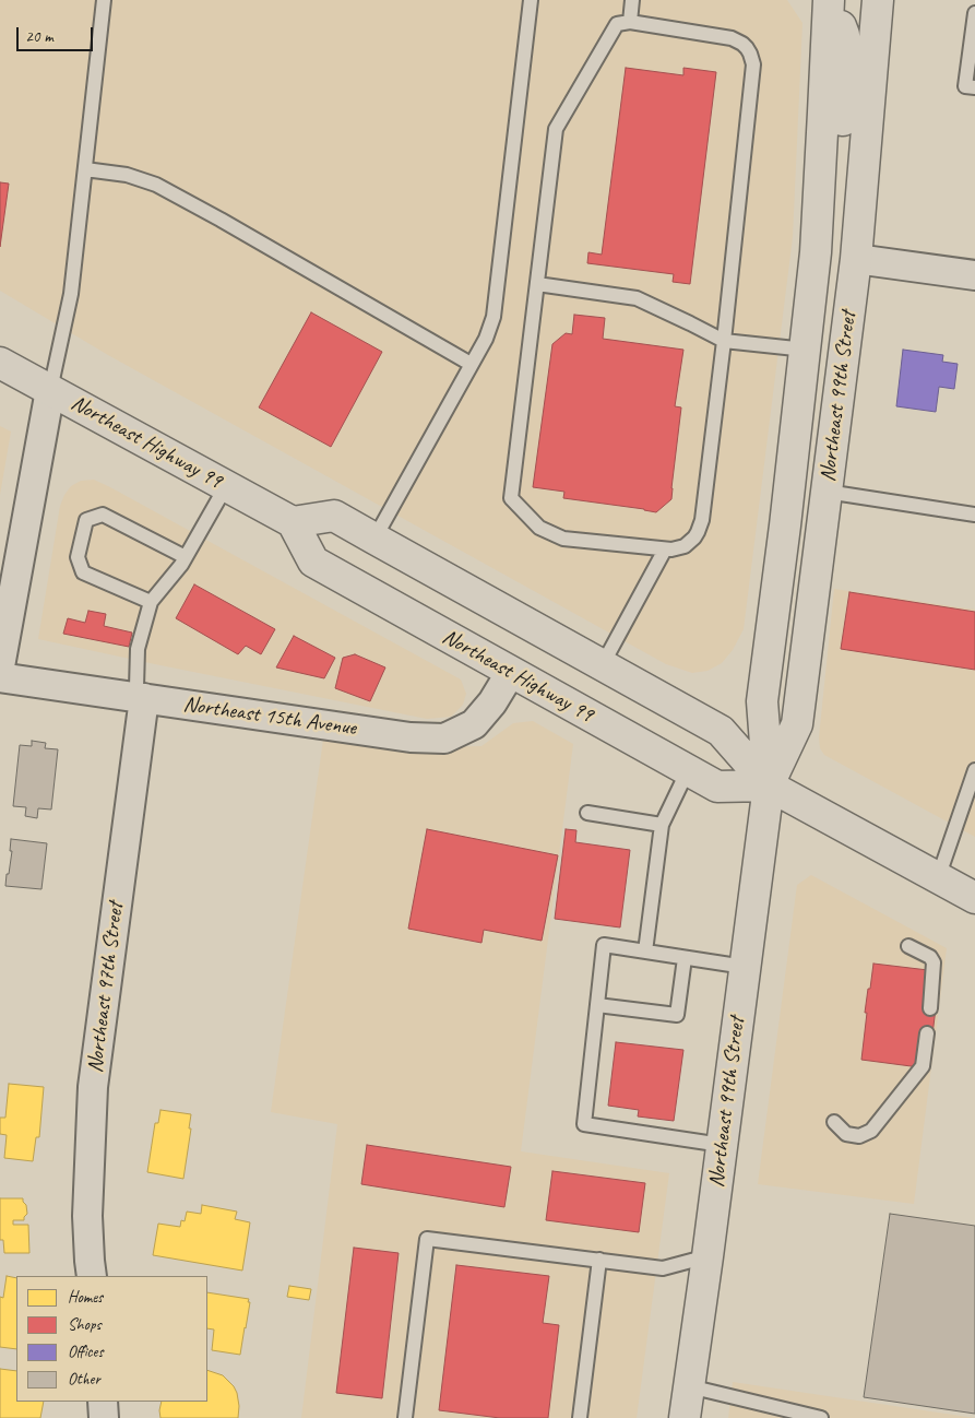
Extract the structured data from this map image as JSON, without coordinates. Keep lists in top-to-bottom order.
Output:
{
  "streets": {
    "main road": ["Northeast 99th Street", "Northeast Highway 99"],
    "street": ["Northeast 15th Avenue", "Northeast 97th Street"]
  },
  "crossings": [
    ["Northeast 99th Street", "Northeast Highway 99"],
    ["Northeast Highway 99", "Northeast 15th Avenue"],
    ["Northeast 15th Avenue", "Northeast 97th Street"]
  ],
  "legend": [
    "Homes",
    "Shops",
    "Offices",
    "Other"
  ],
  "scale_bar": "20 m"
}
